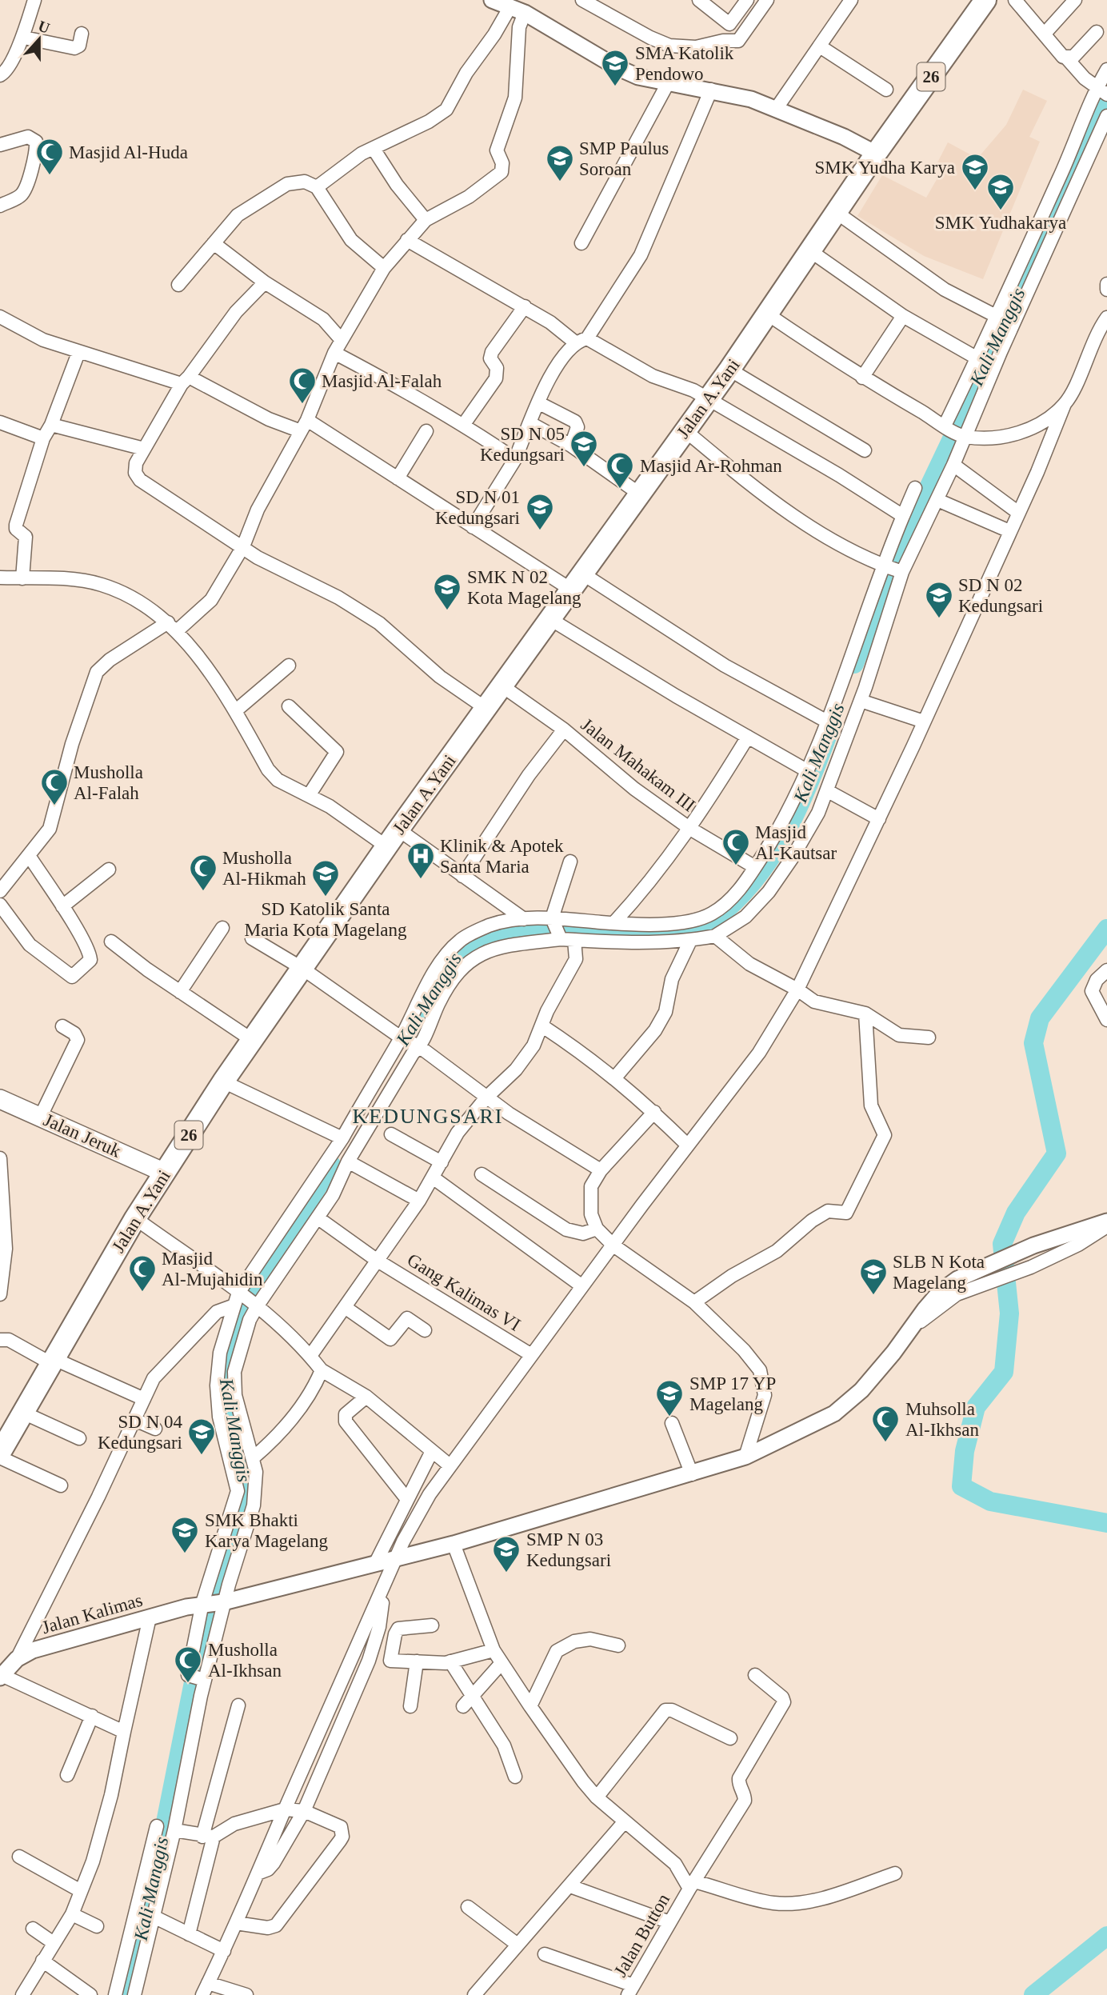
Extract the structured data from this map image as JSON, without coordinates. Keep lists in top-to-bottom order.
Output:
{
  "streets": {
    "highway": ["26", "Jalan A.Yani"],
    "main road": ["Jalan Jeruk"],
    "street": [
      "Jalan Mahakam III",
      "Gang Kalimas VI",
      "Jalan Kalimas",
      "Jalan Button"
    ]
  },
  "crossings": [
    ["26", "Jalan A.Yani"],
    ["Jalan A.Yani", "Jalan Mahakam III"],
    ["Jalan A.Yani", "Jalan Jeruk"],
    ["Jalan Kalimas", "Jalan Button"]
  ],
  "districts": ["KEDUNGSARI"],
  "water": ["Kali Manggis"],
  "places": {
    "school or university": [
      "SMA Katolik Pendowo",
      "SMP Paulus Soroan",
      "SMK Yudha Karya",
      "SMK Yudhakarya",
      "SD N 05 Kedungsari",
      "SD N 01 Kedungsari",
      "SMK N 02 Kota Magelang",
      "SD N 02 Kedungsari",
      "SD Katolik Santa Maria Kota Magelang",
      "SLB N Kota Magelang",
      "SMP 17 YP Magelang",
      "SD N 04 Kedungsari",
      "SMK Bhakti Karya Magelang",
      "SMP N 03 Kedungsari"
    ],
    "mosque": [
      "Masjid Al-Huda",
      "Masjid Al-Falah",
      "Masjid Ar-Rohman",
      "Musholla Al-Falah",
      "Masjid Al-Kautsar",
      "Musholla Al-Hikmah",
      "Masjid Al-Mujahidin",
      "Muhsolla Al-Ikhsan",
      "Musholla Al-Ikhsan"
    ],
    "hospital": ["Klinik & Apotek Santa Maria"]
  },
  "north": "top"
}
